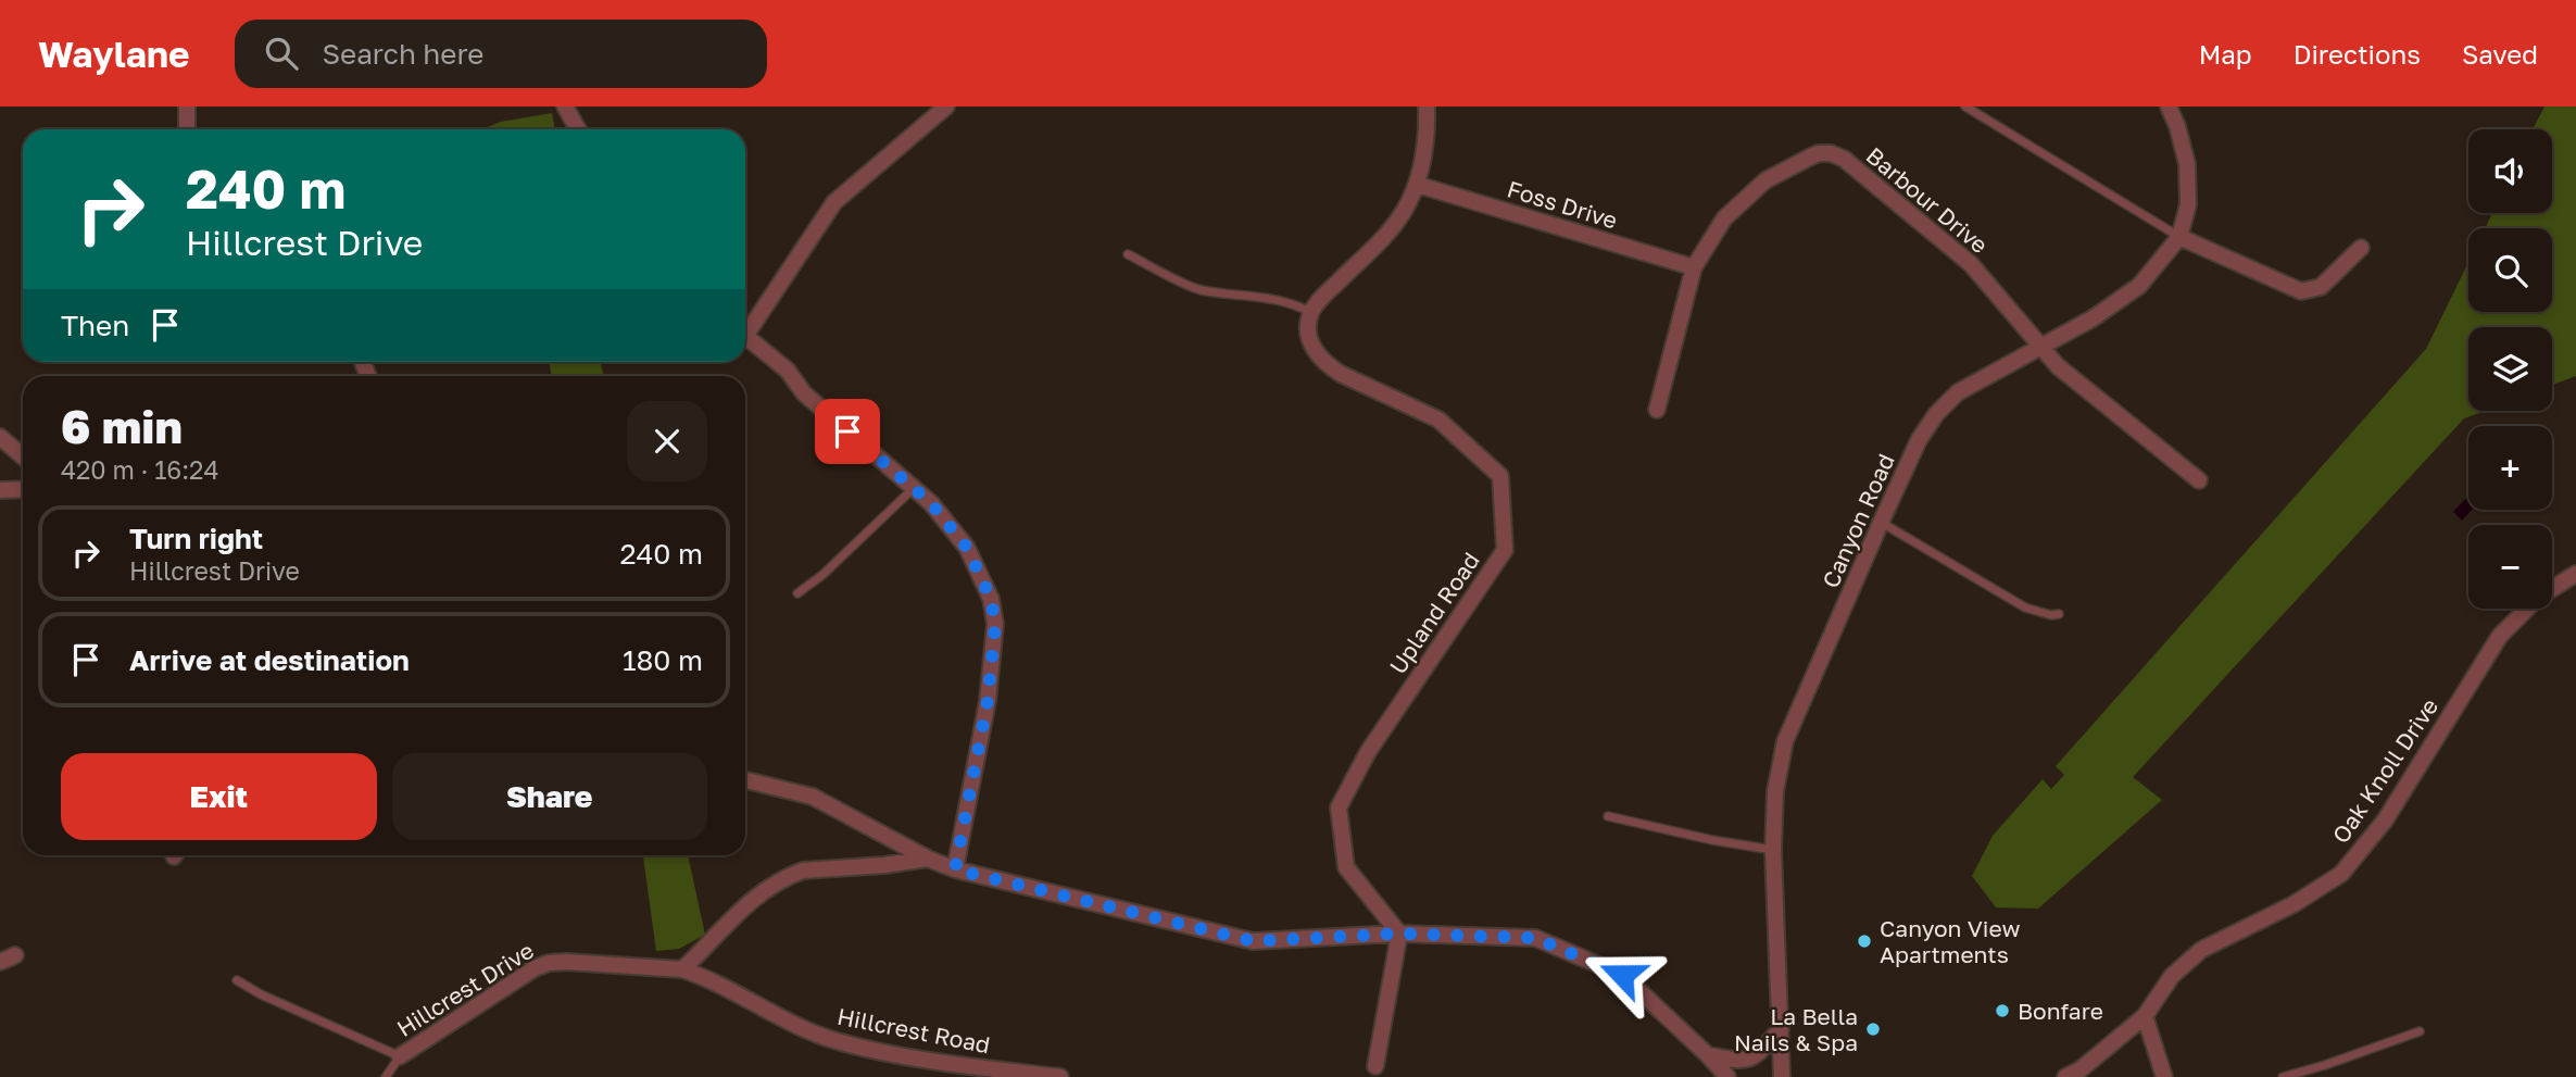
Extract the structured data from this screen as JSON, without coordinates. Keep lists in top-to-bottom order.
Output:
{
  "streets": {
    "street": [
      "Barbour Drive",
      "Foss Drive",
      "Canyon Road",
      "Upland Road",
      "Oak Knoll Drive",
      "Hillcrest Drive",
      "Hillcrest Road"
    ]
  },
  "crossings": [
    ["Barbour Drive", "Foss Drive"],
    ["Barbour Drive", "Canyon Road"],
    ["Hillcrest Drive", "Hillcrest Road"]
  ],
  "places": ["Canyon View Apartments", "Bonfare", "La Bella Nails & Spa"],
  "page": {
    "header": "Waylane",
    "search": "Search here",
    "nav": ["Map", "Directions", "Saved"],
    "map_buttons": ["+", "−"],
    "turn": ["240 m", "Hillcrest Drive"],
    "then": "Then",
    "heading": ["6 min", "420 m · 16:24"],
    "list": [
      {
        "name": "Turn right",
        "note": "Hillcrest Drive",
        "value": "240 m"
      },
      {
        "name": "Arrive at destination",
        "value": "180 m"
      }
    ],
    "buttons": ["Exit", "Share"]
  }
}
